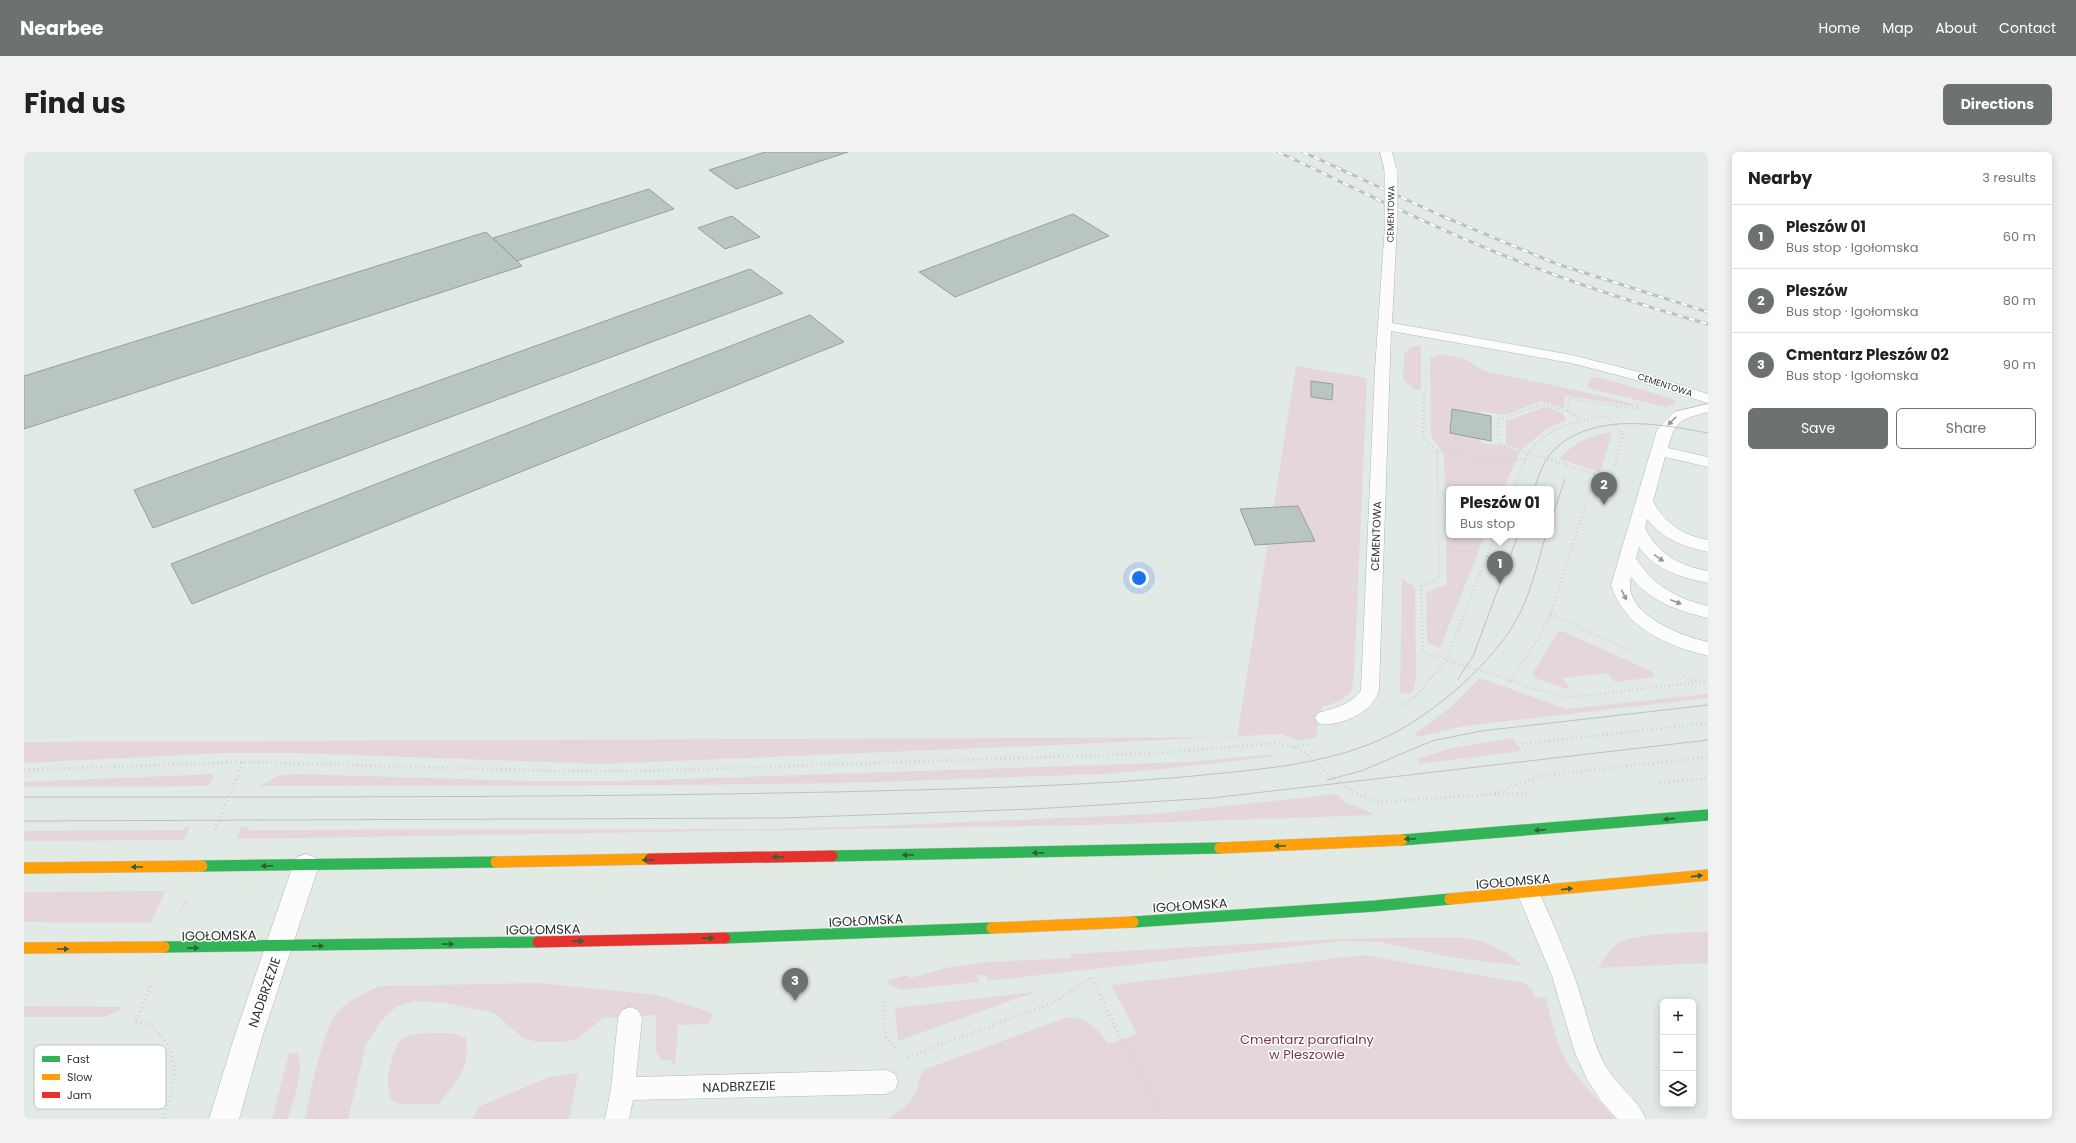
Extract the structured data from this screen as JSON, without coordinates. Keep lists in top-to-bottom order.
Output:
{
  "streets": {
    "main road": ["IGOŁOMSKA"],
    "street": ["NADBRZEZIE"],
    "lane": ["CEMENTOWA"]
  },
  "crossings": [
    ["IGOŁOMSKA", "NADBRZEZIE"]
  ],
  "parks": ["Cmentarz parafialny w Pleszowie"],
  "legend": ["Fast", "Slow", "Jam"],
  "page": {
    "header": "Nearbee",
    "nav": [
      "Home",
      "Map",
      "About",
      "Contact"
    ],
    "title": "Find us",
    "buttons": [
      "Directions",
      ["Save", "Share"]
    ],
    "heading": ["Nearby", "3 results"],
    "list": [
      {
        "mark": "1",
        "name": "Pleszów 01",
        "note": "Bus stop · Igołomska",
        "value": "60 m"
      },
      {
        "mark": "2",
        "name": "Pleszów",
        "note": "Bus stop · Igołomska",
        "value": "80 m"
      },
      {
        "mark": "3",
        "name": "Cmentarz Pleszów 02",
        "note": "Bus stop · Igołomska",
        "value": "90 m"
      }
    ],
    "pins": ["2", "1", "3"],
    "popup": ["Pleszów 01", "Bus stop"],
    "map_buttons": ["+", "−"]
  }
}
